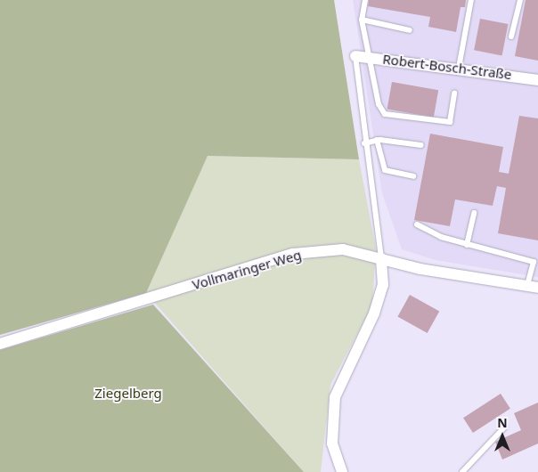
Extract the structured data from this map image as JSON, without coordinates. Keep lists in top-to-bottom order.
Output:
{
  "streets": {
    "street": ["Robert-Bosch-Straße", "Vollmaringer Weg"]
  },
  "parks": ["Ziegelberg"],
  "north": "top"
}
